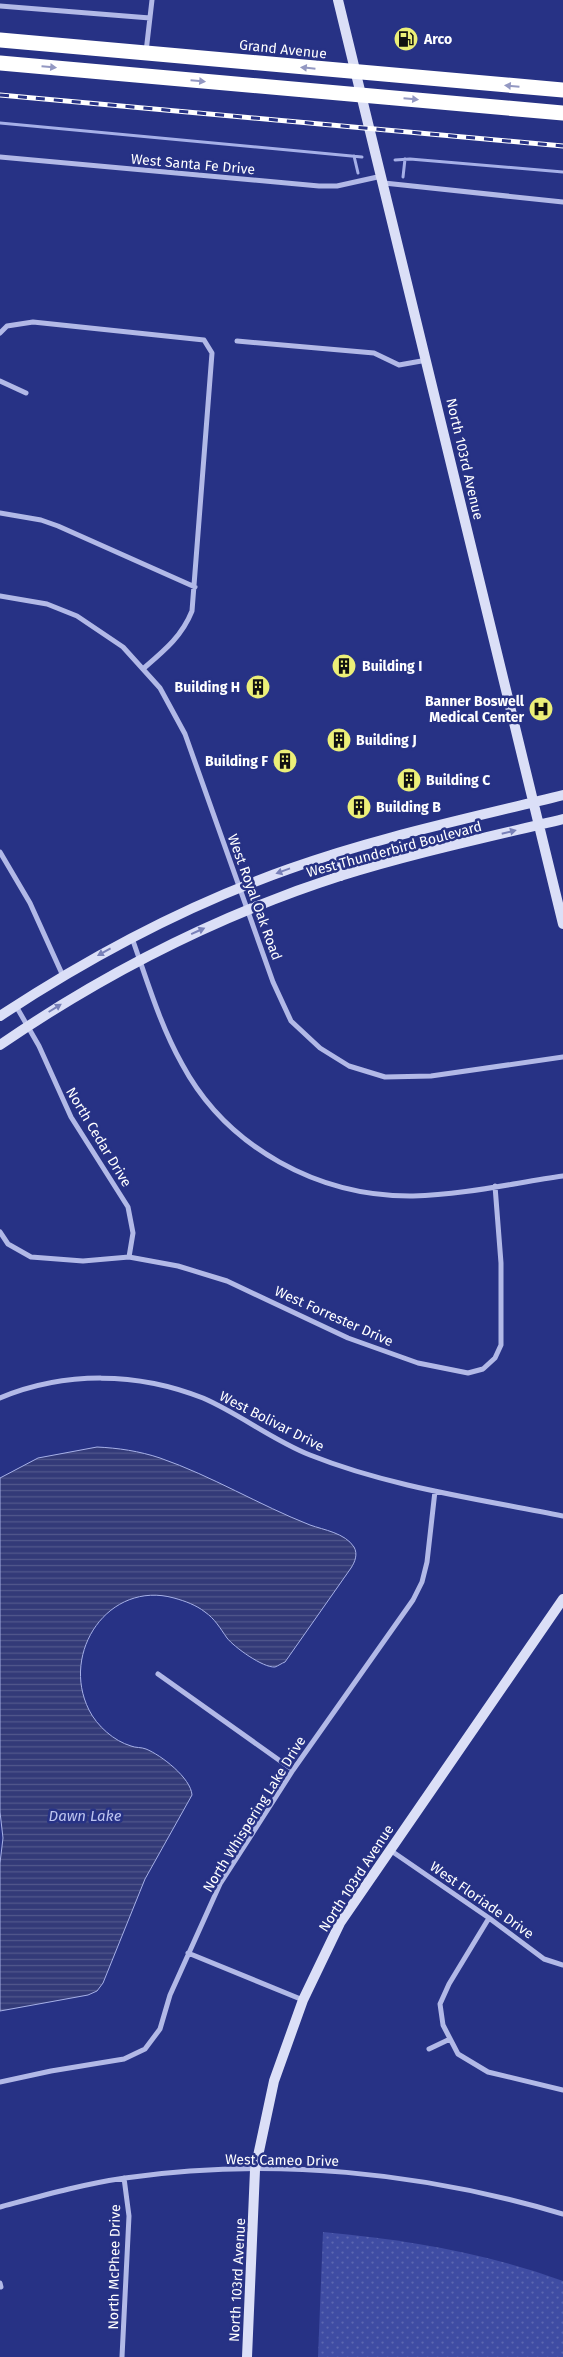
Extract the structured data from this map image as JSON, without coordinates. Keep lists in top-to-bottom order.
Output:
{
  "streets": {
    "highway": ["Grand Avenue"],
    "street": [
      "West Santa Fe Drive",
      "North 103rd Avenue",
      "West Thunderbird Boulevard",
      "West Royal Oak Road",
      "North Cedar Drive",
      "West Forrester Drive",
      "West Bolivar Drive",
      "North Whispering Lake Drive",
      "West Floriade Drive",
      "West Cameo Drive",
      "North McPhee Drive"
    ]
  },
  "crossings": [
    ["Grand Avenue", "North 103rd Avenue"],
    ["West Santa Fe Drive", "North 103rd Avenue"],
    ["North 103rd Avenue", "West Thunderbird Boulevard"],
    ["North 103rd Avenue", "West Floriade Drive"],
    ["North 103rd Avenue", "West Cameo Drive"],
    ["West Thunderbird Boulevard", "West Royal Oak Road"],
    ["West Thunderbird Boulevard", "North Cedar Drive"],
    ["North Cedar Drive", "West Forrester Drive"],
    ["West Bolivar Drive", "North Whispering Lake Drive"],
    ["West Cameo Drive", "North McPhee Drive"]
  ],
  "water": ["Dawn Lake"],
  "places": {
    "fuel station": ["Arco"],
    "building": [
      "Building I",
      "Building H",
      "Building J",
      "Building F",
      "Building C",
      "Building B"
    ],
    "hospital": ["Banner Boswell Medical Center"]
  }
}
